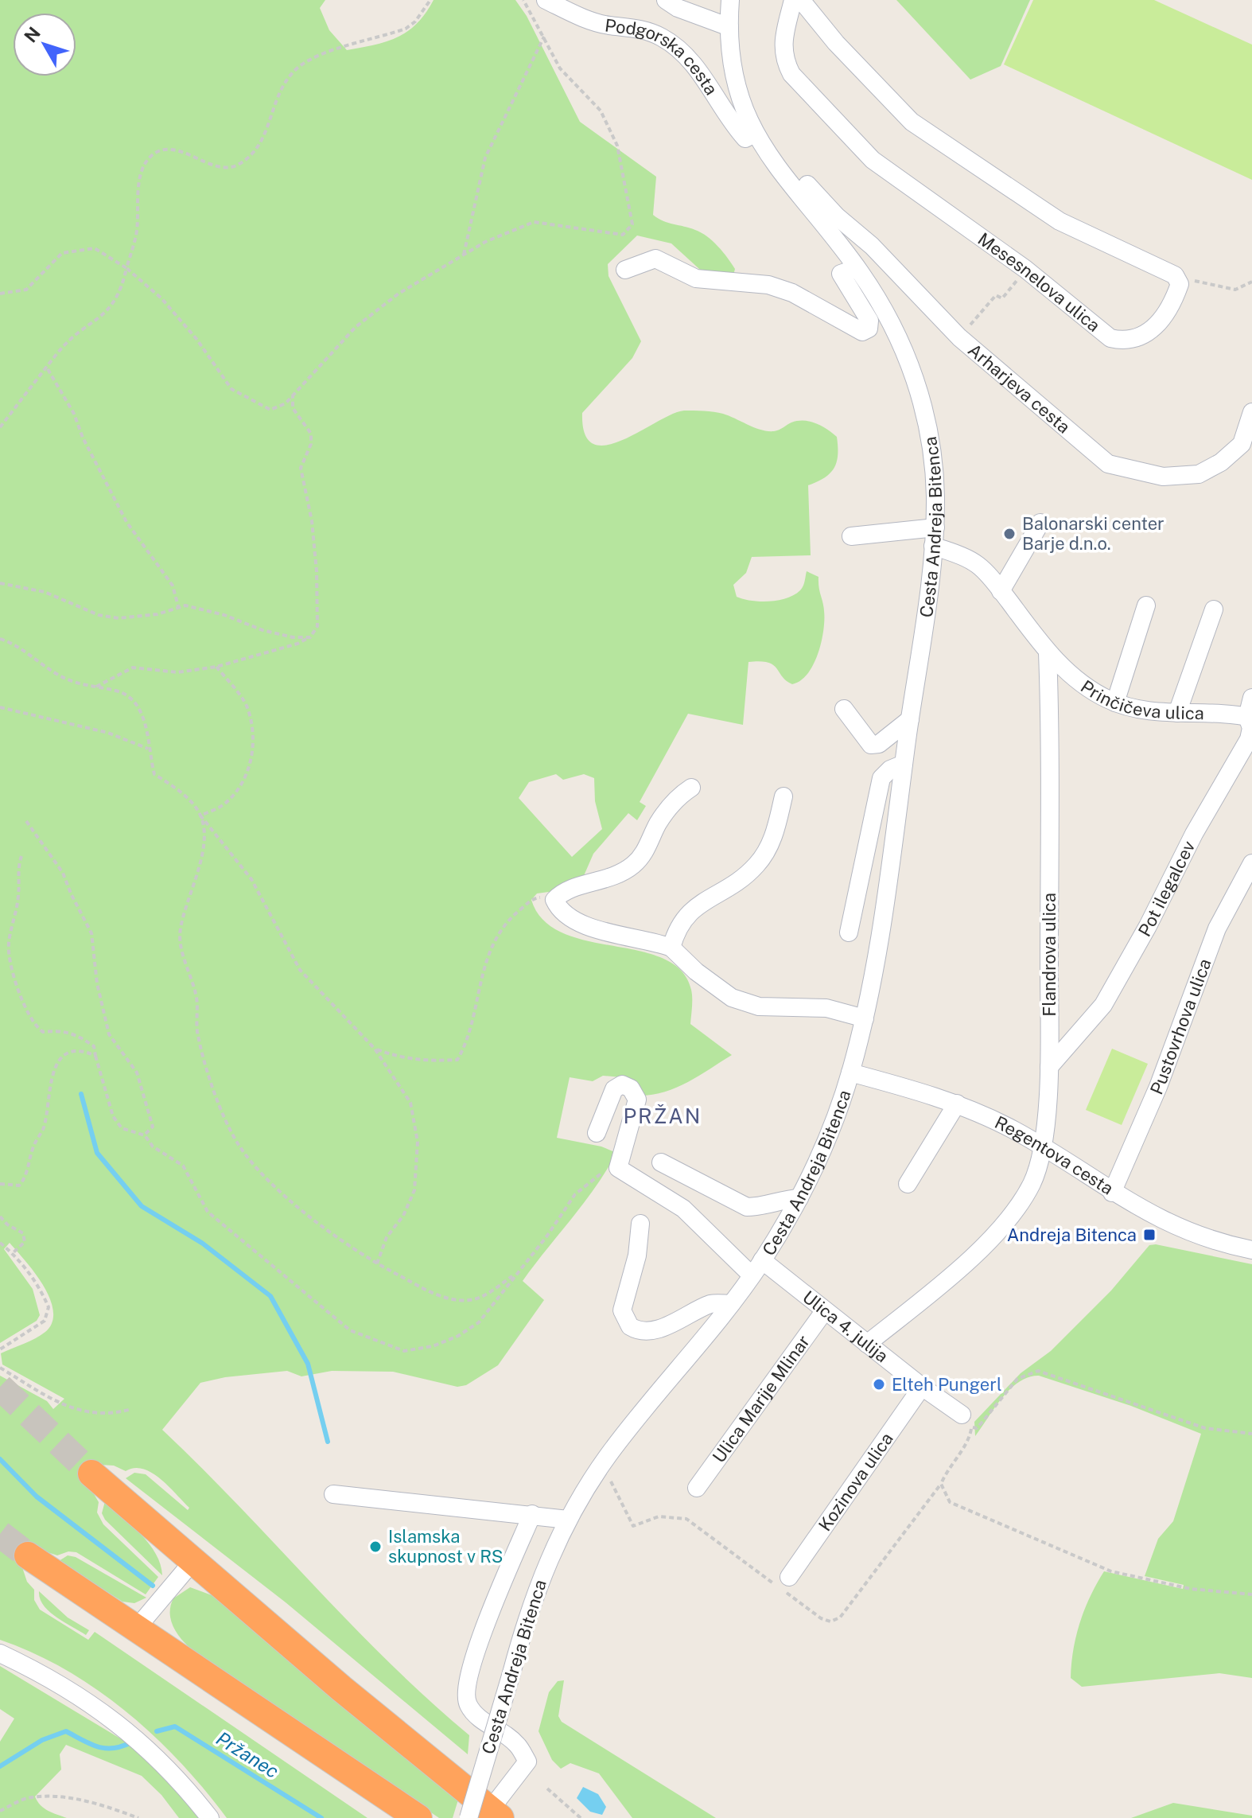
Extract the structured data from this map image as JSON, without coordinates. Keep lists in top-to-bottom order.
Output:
{
  "streets": {
    "street": [
      "Podgorska cesta",
      "Mesesnelova ulica",
      "Arharjeva cesta",
      "Cesta Andreja Bitenca",
      "Prinčičeva ulica",
      "Pot ilegalcev",
      "Flandrova ulica",
      "Pustovrhova ulica",
      "Regentova cesta",
      "Ulica 4. julija",
      "Ulica Marije Mlinar",
      "Kozinova ulica"
    ]
  },
  "crossings": [
    ["Podgorska cesta", "Cesta Andreja Bitenca"],
    ["Cesta Andreja Bitenca", "Regentova cesta"],
    ["Cesta Andreja Bitenca", "Ulica 4. julija"],
    ["Prinčičeva ulica", "Pot ilegalcev"],
    ["Prinčičeva ulica", "Flandrova ulica"],
    ["Pot ilegalcev", "Flandrova ulica"],
    ["Flandrova ulica", "Regentova cesta"],
    ["Flandrova ulica", "Ulica 4. julija"],
    ["Pustovrhova ulica", "Regentova cesta"],
    ["Ulica 4. julija", "Ulica Marije Mlinar"],
    ["Ulica 4. julija", "Kozinova ulica"]
  ],
  "districts": ["PRŽAN"],
  "water": ["Pržanec"],
  "places": {
    "other": ["Balonarski center Barje d.n.o.", "Elteh Pungerl", "Islamska skupnost v RS"],
    "transit": ["Andreja Bitenca"]
  },
  "north": "top left"
}
